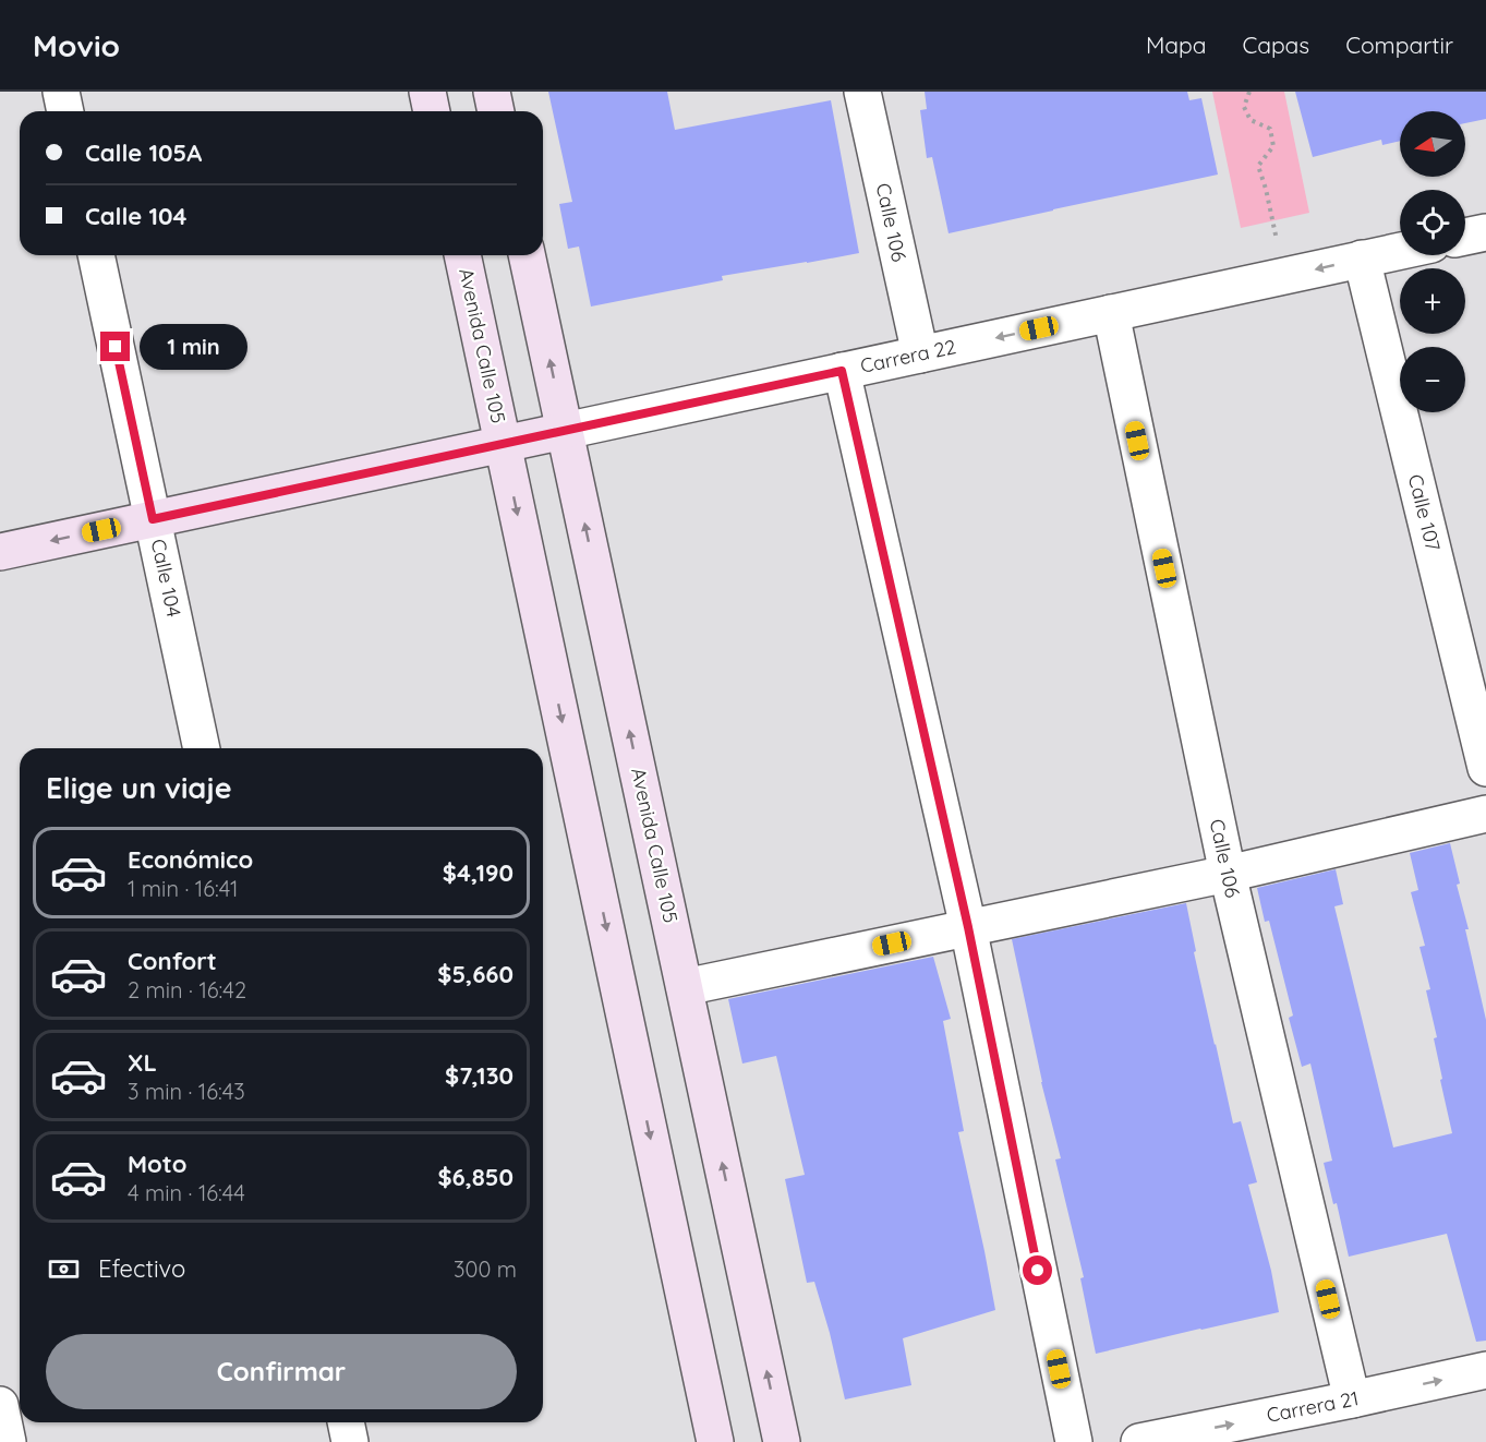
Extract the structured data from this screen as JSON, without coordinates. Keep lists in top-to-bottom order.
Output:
{
  "streets": {
    "main road": ["Avenida Calle 105", "Carrera 22"],
    "street": [
      "Calle 106",
      "Calle 107",
      "Calle 104",
      "Carrera 21"
    ]
  },
  "crossings": [
    ["Calle 106", "Carrera 22"],
    ["Calle 106", "Carrera 21"],
    ["Avenida Calle 105", "Carrera 22"],
    ["Carrera 22", "Calle 107"],
    ["Carrera 22", "Calle 104"]
  ],
  "one_way": ["Carrera 21"],
  "north": "left",
  "page": {
    "header": "Movio",
    "nav": ["Mapa", "Capas", "Compartir"],
    "map_buttons": ["+", "−"],
    "banner": ["Calle 105A", "Calle 104"],
    "bubble": "1 min",
    "heading": "Elige un viaje",
    "list": [
      {
        "name": "Económico",
        "note": "1 min · 16:41",
        "value": "$4,190"
      },
      {
        "name": "Confort",
        "note": "2 min · 16:42",
        "value": "$5,660"
      },
      {
        "name": "XL",
        "note": "3 min · 16:43",
        "value": "$7,130"
      },
      {
        "name": "Moto",
        "note": "4 min · 16:44",
        "value": "$6,850"
      }
    ],
    "pay": ["Efectivo", "300 m"],
    "buttons": "Confirmar"
  }
}
